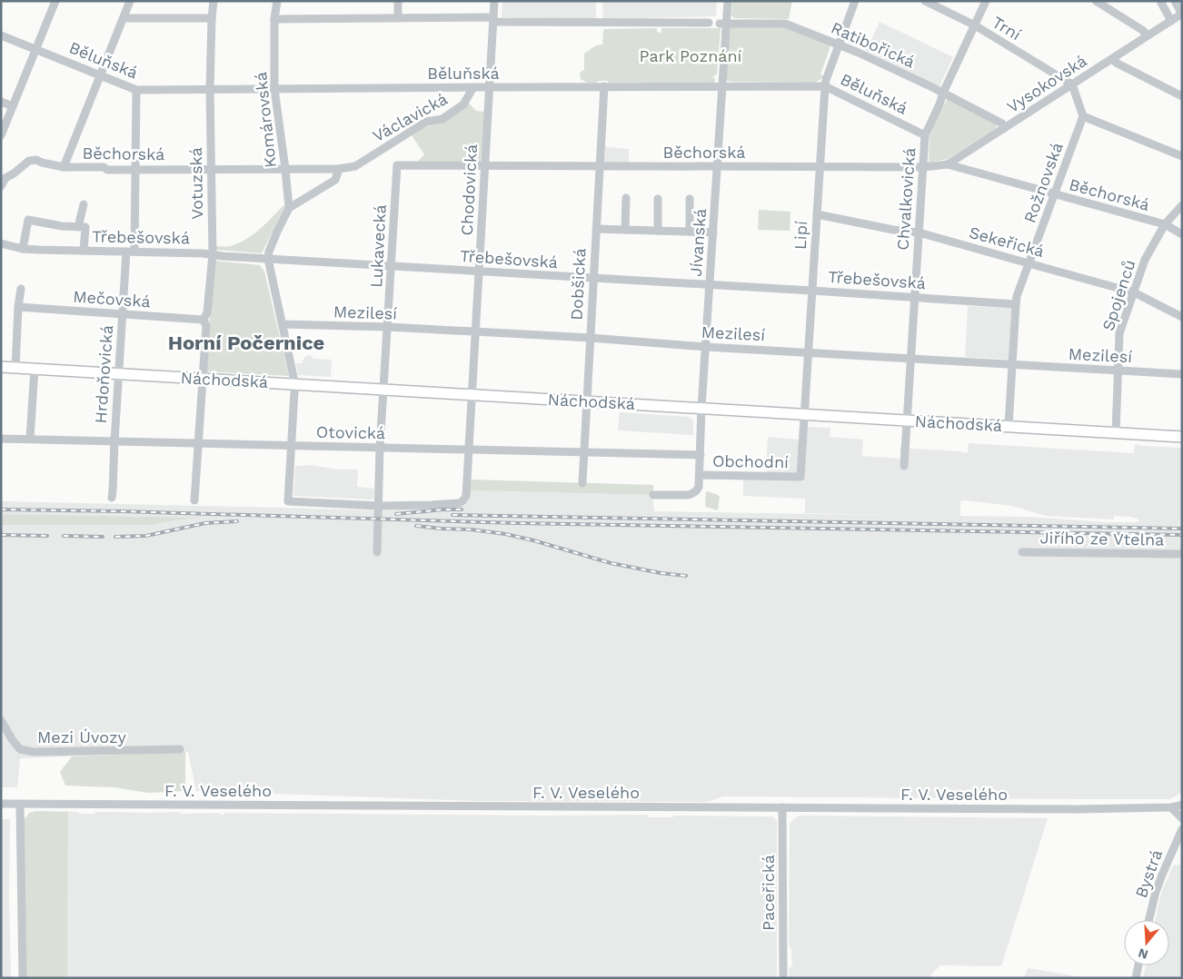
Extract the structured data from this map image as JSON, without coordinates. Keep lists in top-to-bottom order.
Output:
{
  "streets": {
    "main road": ["Náchodská"],
    "street": [
      "Trní",
      "Ratibořická",
      "Běluňská",
      "Vysokovská",
      "Václavická",
      "Komárovská",
      "Běchorská",
      "Rožnovská",
      "Votuzská",
      "Chodovická",
      "Chvalkovická",
      "Lipí",
      "Třebešovská",
      "Sekeřická",
      "Jívanská",
      "Lukavecká",
      "Dobšická",
      "Spojenců",
      "Mečovská",
      "Mezilesí",
      "Hrdoňovická",
      "Otovická",
      "Obchodní",
      "Jiřího ze Vtelna",
      "Mezi Úvozy",
      "F. V. Veselého",
      "Bystrá",
      "Paceřická"
    ]
  },
  "crossings": [
    ["Trní", "Vysokovská"],
    ["Trní", "Chvalkovická"],
    ["Ratibořická", "Vysokovská"],
    ["Ratibořická", "Chvalkovická"],
    ["Ratibořická", "Lipí"],
    ["Ratibořická", "Jívanská"],
    ["Běluňská", "Václavická"],
    ["Běluňská", "Komárovská"],
    ["Běluňská", "Votuzská"],
    ["Běluňská", "Chodovická"],
    ["Běluňská", "Chvalkovická"],
    ["Běluňská", "Lipí"],
    ["Běluňská", "Jívanská"],
    ["Běluňská", "Dobšická"],
    ["Běluňská", "Hrdoňovická"],
    ["Vysokovská", "Běchorská"],
    ["Vysokovská", "Chvalkovická"],
    ["Václavická", "Běchorská"],
    ["Komárovská", "Běchorská"],
    ["Běchorská", "Rožnovská"],
    ["Běchorská", "Votuzská"],
    ["Běchorská", "Chodovická"],
    ["Běchorská", "Chvalkovická"],
    ["Běchorská", "Lipí"],
    ["Běchorská", "Jívanská"],
    ["Běchorská", "Lukavecká"],
    ["Běchorská", "Dobšická"],
    ["Běchorská", "Spojenců"],
    ["Běchorská", "Hrdoňovická"],
    ["Rožnovská", "Třebešovská"],
    ["Rožnovská", "Sekeřická"],
    ["Rožnovská", "Mezilesí"],
    ["Rožnovská", "Náchodská"],
    ["Votuzská", "Třebešovská"],
    ["Votuzská", "Mečovská"],
    ["Votuzská", "Náchodská"],
    ["Votuzská", "Otovická"],
    ["Chodovická", "Třebešovská"],
    ["Chodovická", "Lukavecká"],
    ["Chodovická", "Mezilesí"],
    ["Chodovická", "Náchodská"],
    ["Chodovická", "Otovická"],
    ["Chvalkovická", "Třebešovská"],
    ["Chvalkovická", "Sekeřická"],
    ["Chvalkovická", "Mezilesí"],
    ["Chvalkovická", "Náchodská"],
    ["Lipí", "Třebešovská"],
    ["Lipí", "Sekeřická"],
    ["Lipí", "Mezilesí"],
    ["Lipí", "Náchodská"],
    ["Lipí", "Obchodní"],
    ["Třebešovská", "Jívanská"],
    ["Třebešovská", "Lukavecká"],
    ["Třebešovská", "Dobšická"],
    ["Třebešovská", "Hrdoňovická"],
    ["Sekeřická", "Spojenců"],
    ["Jívanská", "Mezilesí"],
    ["Jívanská", "Náchodská"],
    ["Jívanská", "Otovická"],
    ["Jívanská", "Obchodní"],
    ["Lukavecká", "Mezilesí"],
    ["Lukavecká", "Náchodská"],
    ["Lukavecká", "Otovická"],
    ["Dobšická", "Mezilesí"],
    ["Dobšická", "Náchodská"],
    ["Dobšická", "Otovická"],
    ["Spojenců", "Mezilesí"],
    ["Spojenců", "Náchodská"],
    ["Mečovská", "Hrdoňovická"],
    ["Hrdoňovická", "Náchodská"],
    ["Hrdoňovická", "Otovická"],
    ["F. V. Veselého", "Paceřická"]
  ],
  "districts": ["Horní Počernice"],
  "parks": ["Park Poznání"],
  "north": "bottom"
}
